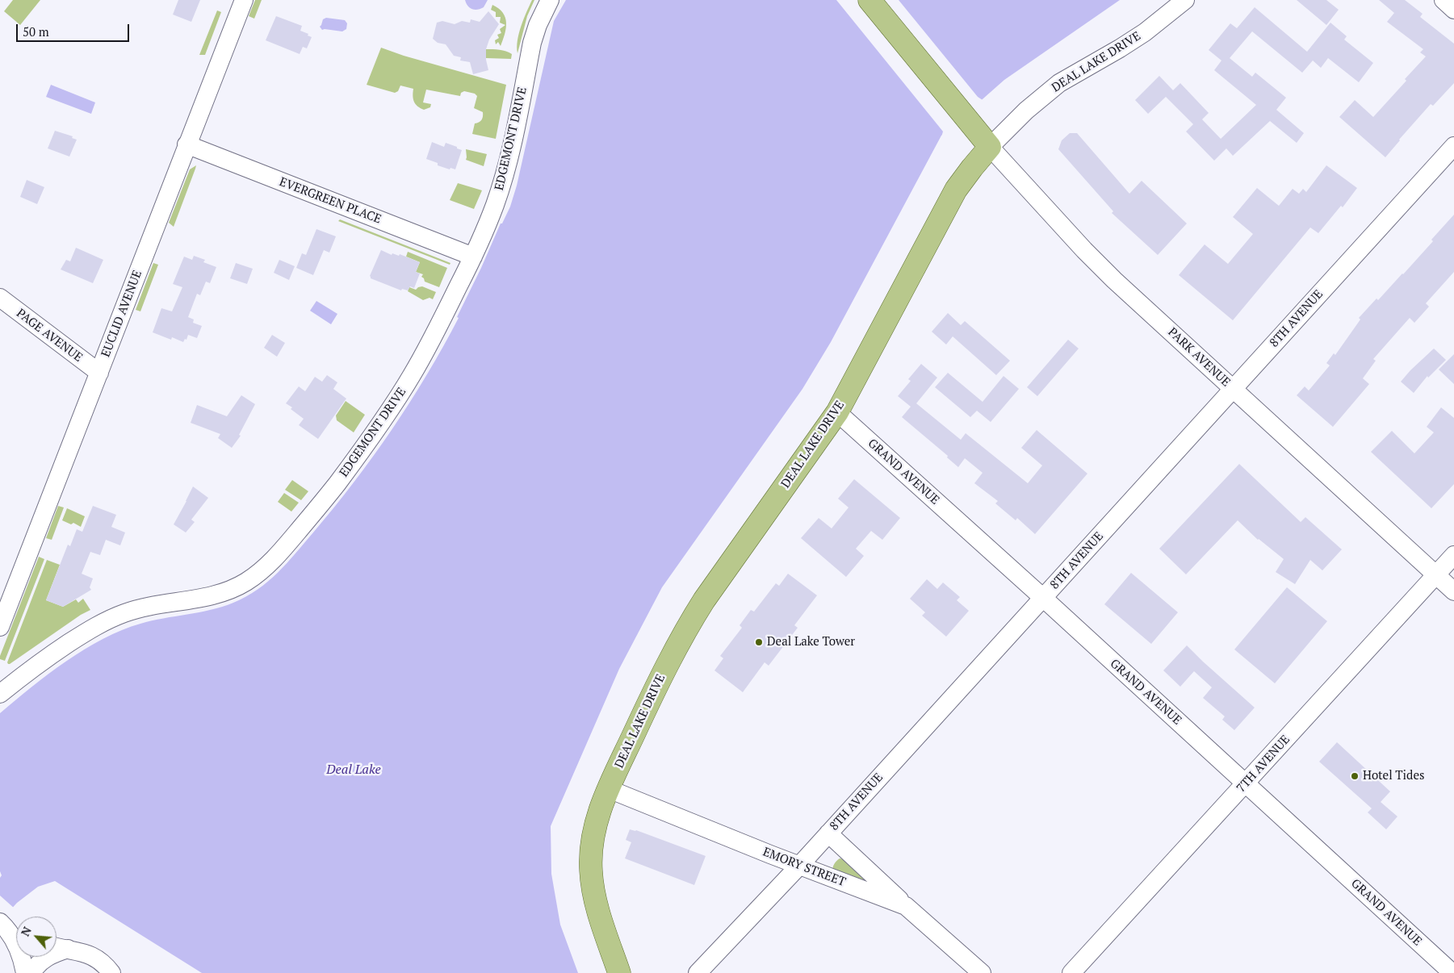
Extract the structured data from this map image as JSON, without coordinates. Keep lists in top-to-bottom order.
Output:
{
  "streets": {
    "main road": ["DEAL LAKE DRIVE", "PARK AVENUE"],
    "street": [
      "EDGEMONT DRIVE",
      "EVERGREEN PLACE",
      "EUCLID AVENUE",
      "8TH AVENUE",
      "PAGE AVENUE",
      "GRAND AVENUE",
      "7TH AVENUE",
      "EMORY STREET"
    ]
  },
  "crossings": [
    ["DEAL LAKE DRIVE", "PARK AVENUE"],
    ["DEAL LAKE DRIVE", "GRAND AVENUE"],
    ["DEAL LAKE DRIVE", "EMORY STREET"],
    ["EDGEMONT DRIVE", "EVERGREEN PLACE"],
    ["EVERGREEN PLACE", "EUCLID AVENUE"],
    ["EUCLID AVENUE", "PAGE AVENUE"],
    ["8TH AVENUE", "PARK AVENUE"],
    ["8TH AVENUE", "GRAND AVENUE"],
    ["8TH AVENUE", "EMORY STREET"],
    ["PARK AVENUE", "7TH AVENUE"],
    ["GRAND AVENUE", "7TH AVENUE"]
  ],
  "water": ["Deal Lake"],
  "places": ["Deal Lake Tower", "Hotel Tides"],
  "scale_bar": "50 m",
  "north": "top left"
}
